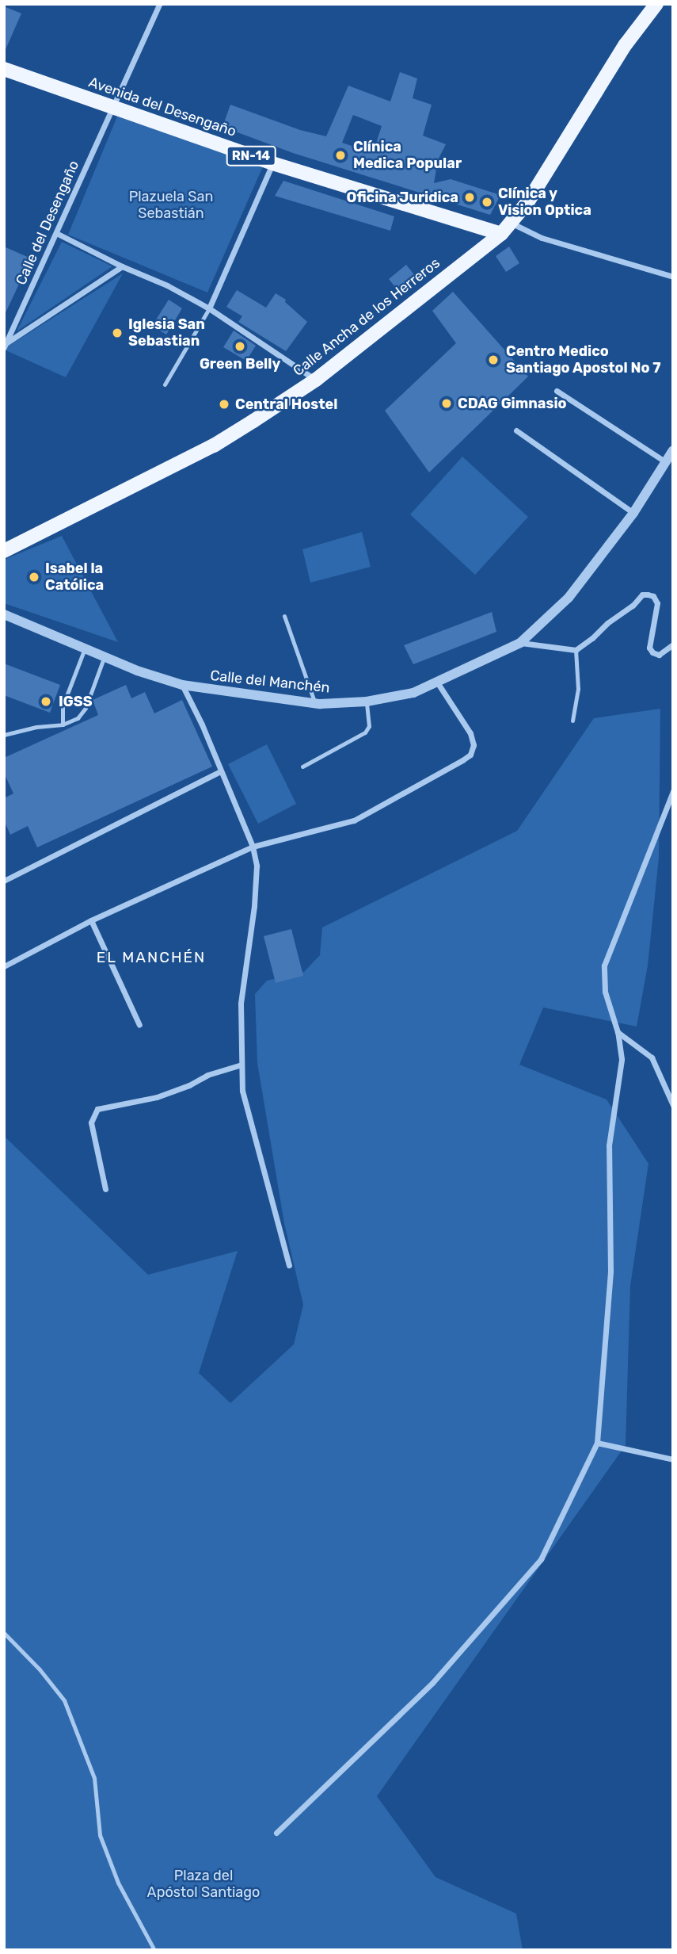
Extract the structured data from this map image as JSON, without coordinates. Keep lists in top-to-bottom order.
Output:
{
  "streets": {
    "main road": ["Avenida del Desengaño", "RN-14", "Calle Ancha de los Herreros"],
    "street": ["Calle del Desengaño", "Calle del Manchén"]
  },
  "crossings": [
    ["Avenida del Desengaño", "Calle del Desengaño"],
    ["Avenida del Desengaño", "Calle Ancha de los Herreros"]
  ],
  "districts": ["EL MANCHÉN"],
  "parks": ["Plazuela San Sebastián", "Plaza del Apóstol Santiago"],
  "places": [
    "Clínica Medica Popular",
    "Oficina Juridica",
    "Clínica y Vision Optica",
    "Iglesia San Sebastian",
    "Green Belly",
    "Centro Medico Santiago Apostol No 7",
    "CDAG Gimnasio",
    "Central Hostel",
    "Isabel la Católica",
    "IGSS"
  ]
}
